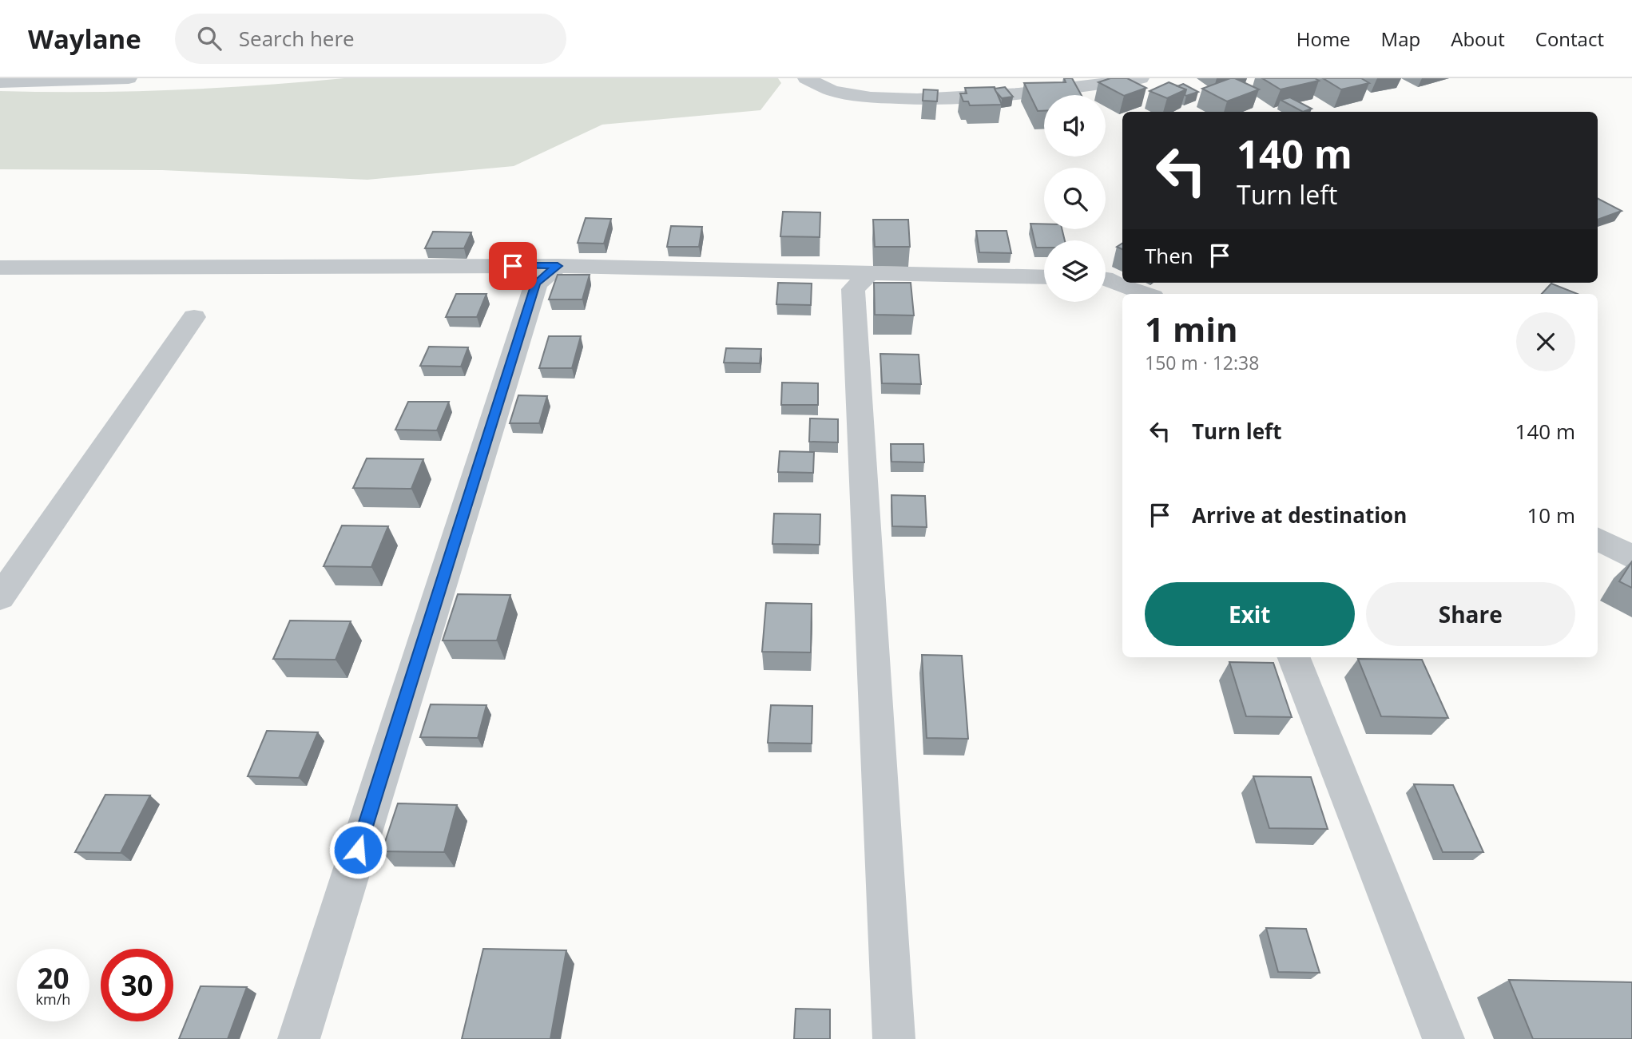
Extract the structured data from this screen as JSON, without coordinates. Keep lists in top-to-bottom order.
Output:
{
  "page": {
    "header": "Waylane",
    "search": "Search here",
    "nav": [
      "Home",
      "Map",
      "About",
      "Contact"
    ],
    "turn": ["140 m", "Turn left"],
    "then": "Then",
    "heading": ["1 min", "150 m · 12:38"],
    "list": [
      {
        "name": "Turn left",
        "value": "140 m"
      },
      {
        "name": "Arrive at destination",
        "value": "10 m"
      }
    ],
    "buttons": ["Exit", "Share"],
    "speed": "20 km/h",
    "limit": "30"
  }
}
